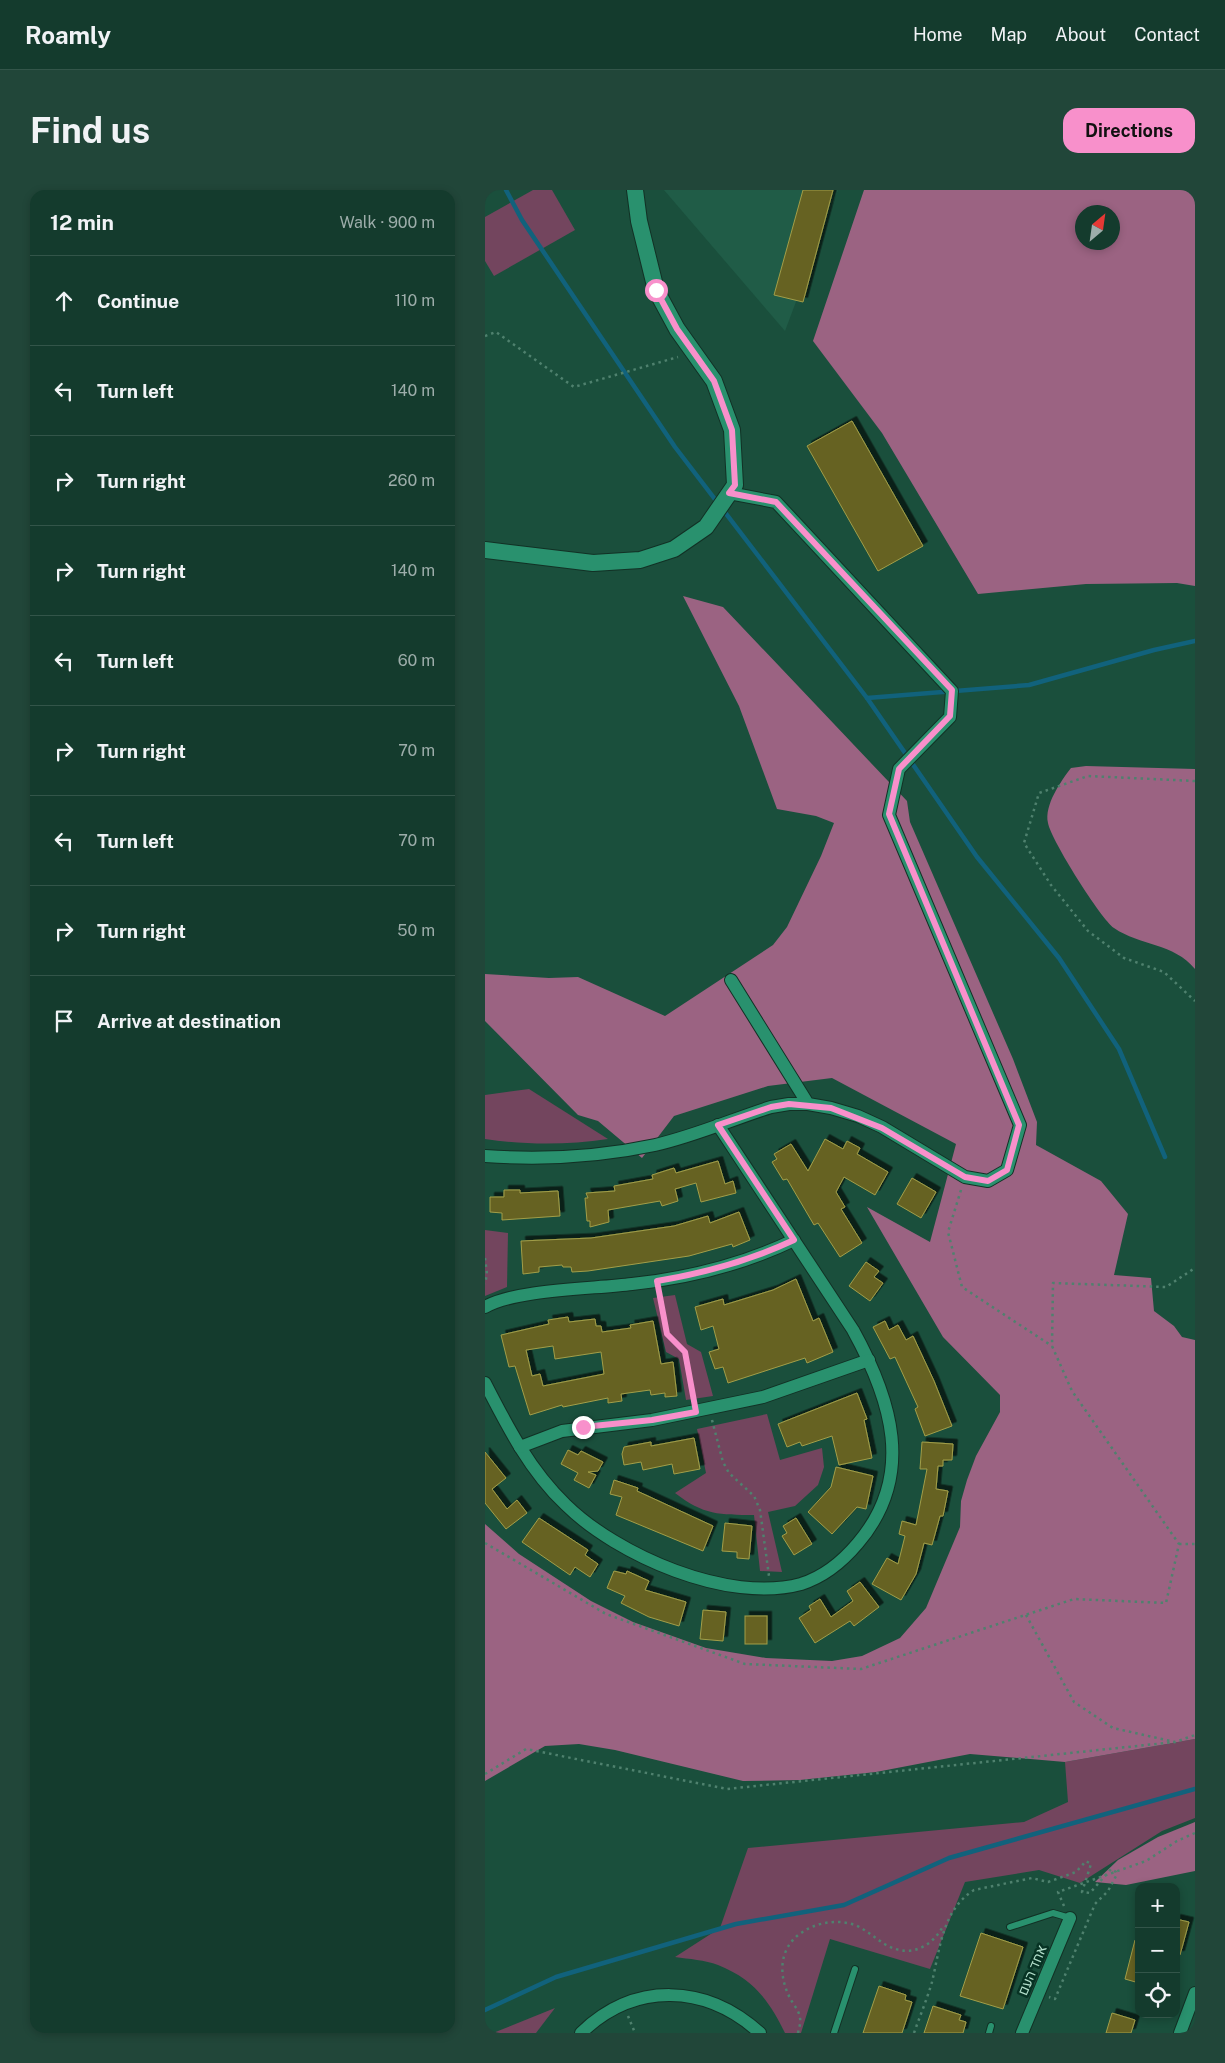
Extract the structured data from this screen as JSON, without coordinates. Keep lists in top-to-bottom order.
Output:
{
  "streets": {
    "street": ["אחד העם"]
  },
  "north": "top right",
  "page": {
    "header": "Roamly",
    "nav": [
      "Home",
      "Map",
      "About",
      "Contact"
    ],
    "buttons": "Directions",
    "title": "Find us",
    "heading": ["12 min", "Walk · 900 m"],
    "list": [
      ["Continue", "110 m"],
      ["Turn left", "140 m"],
      ["Turn right", "260 m"],
      ["Turn right", "140 m"],
      ["Turn left", "60 m"],
      ["Turn right", "70 m"],
      ["Turn left", "70 m"],
      ["Turn right", "50 m"],
      "Arrive at destination"
    ],
    "map_buttons": ["+", "−"]
  }
}
